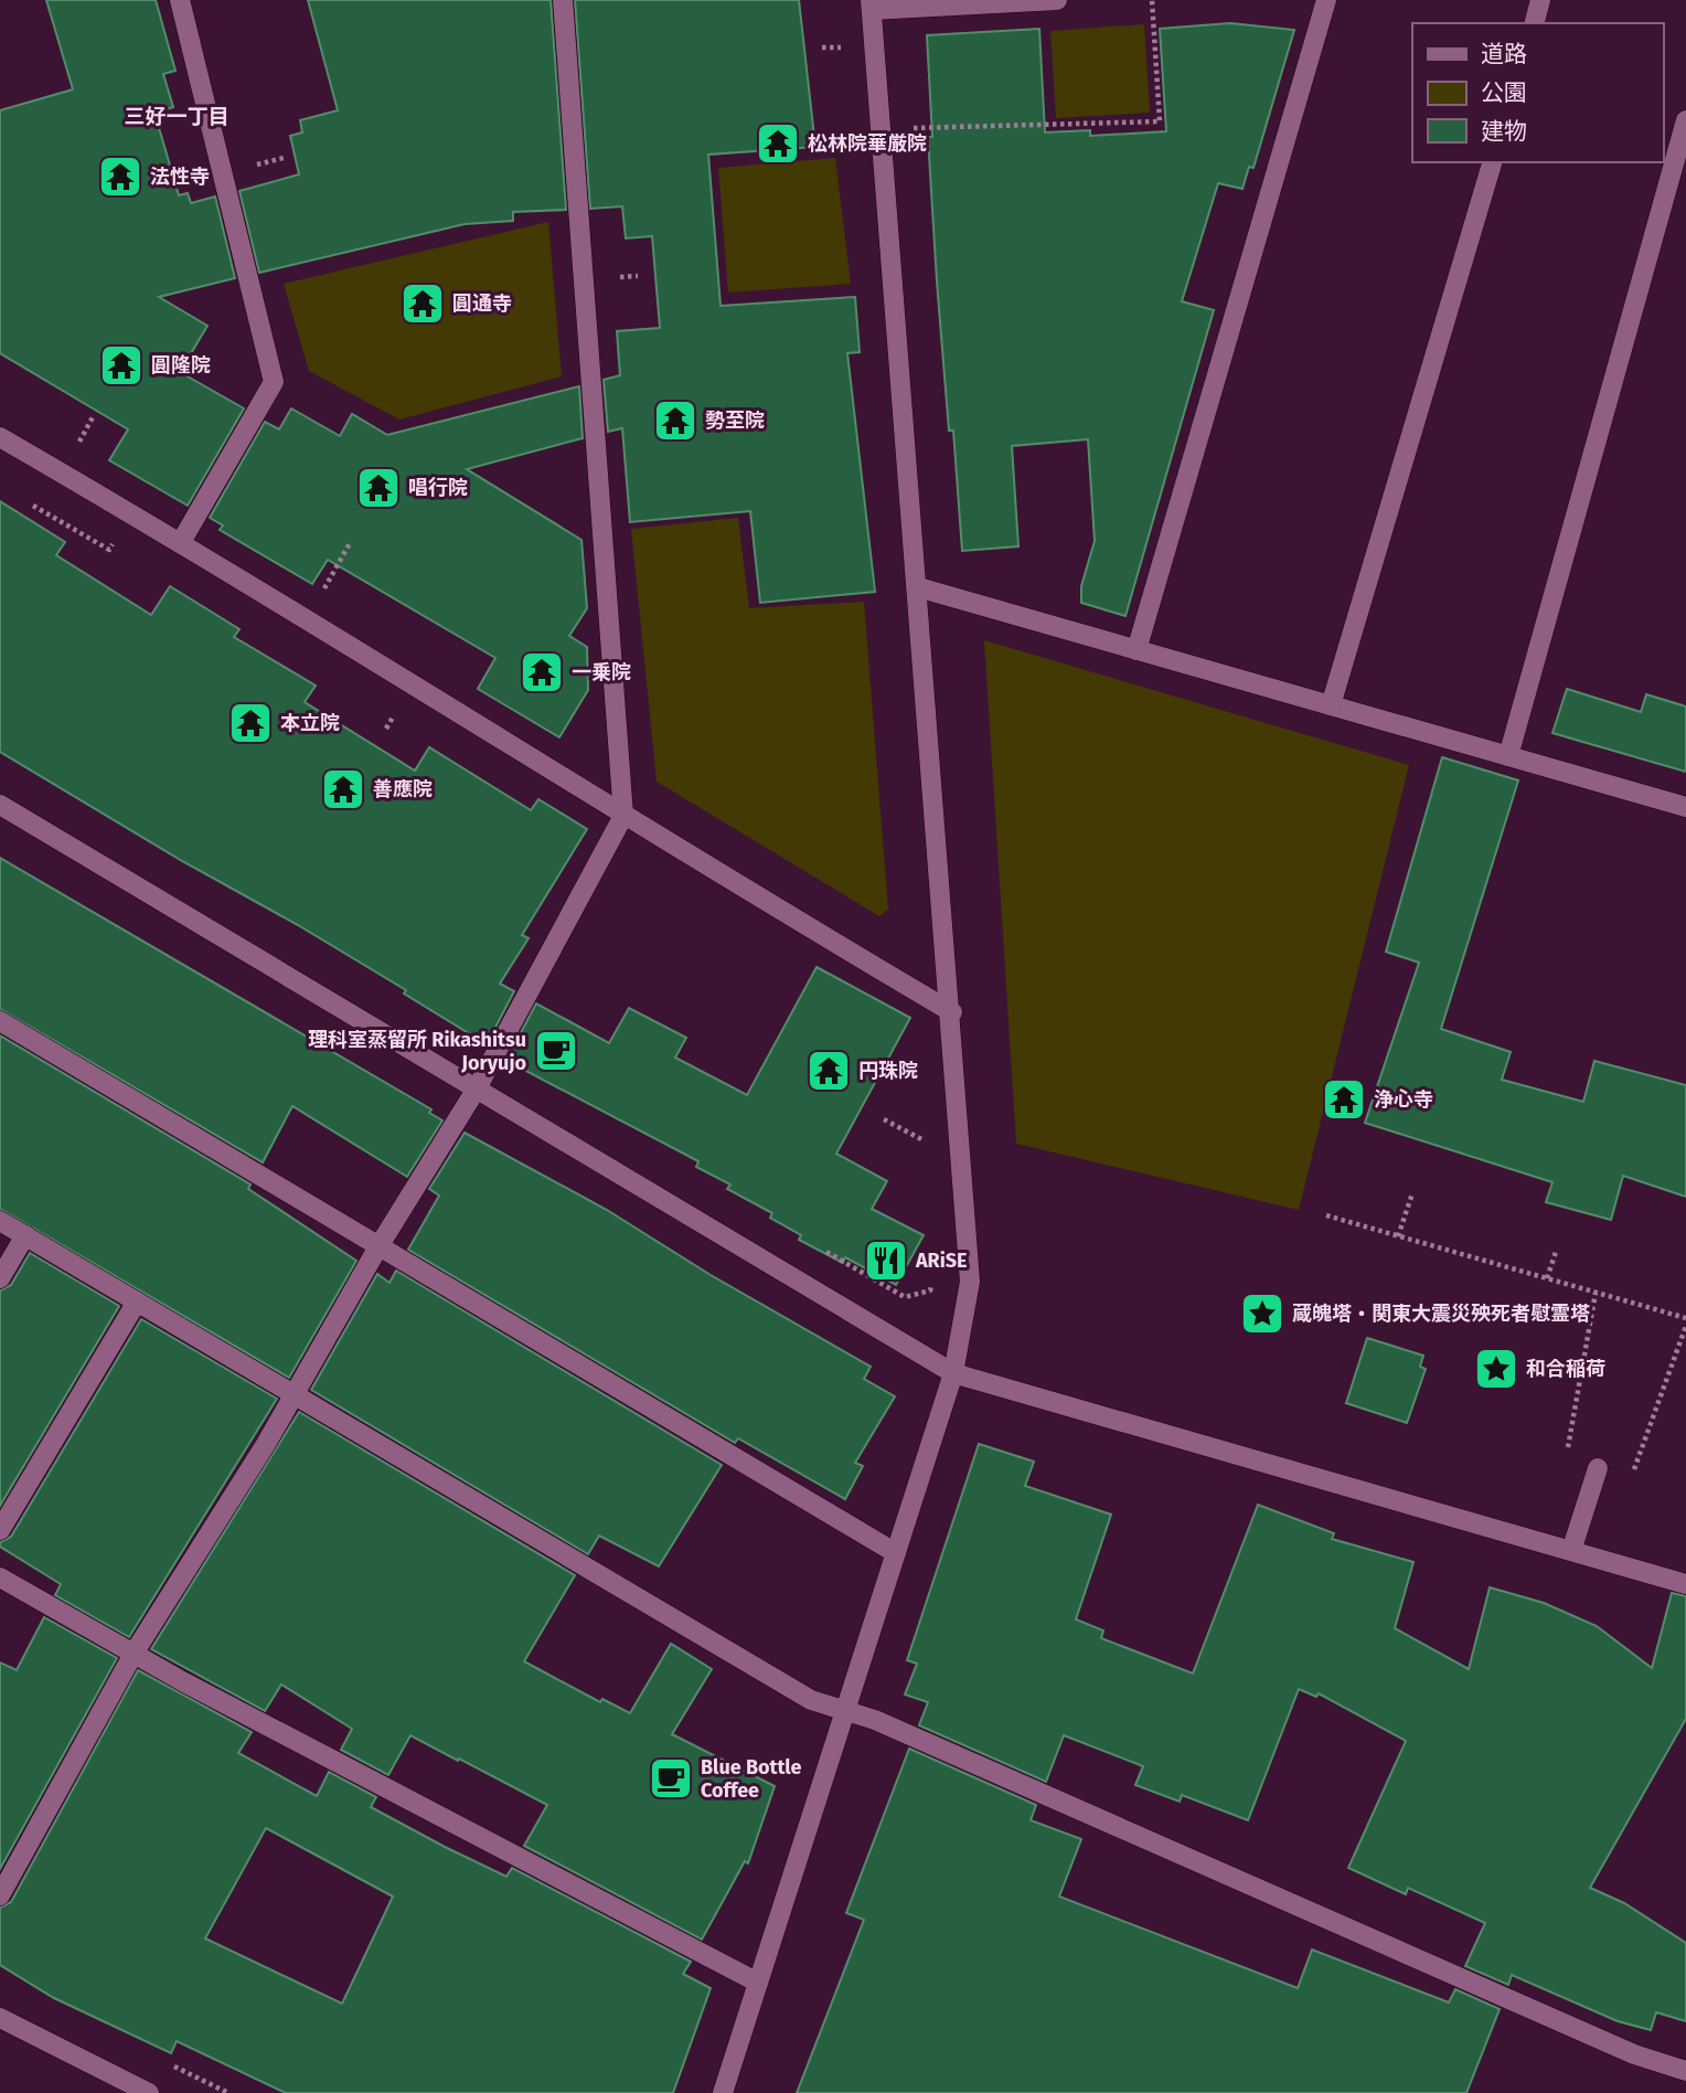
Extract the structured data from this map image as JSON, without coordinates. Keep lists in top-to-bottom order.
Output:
{
  "districts": ["三好一丁目"],
  "places": {
    "temple": [
      "松林院華厳院",
      "法性寺",
      "圓通寺",
      "圓隆院",
      "勢至院",
      "唱行院",
      "一乗院",
      "本立院",
      "善應院",
      "円珠院",
      "浄心寺"
    ],
    "cafe": ["理科室蒸留所 Rikashitsu Joryujo", "Blue Bottle Coffee"],
    "restaurant": ["ARiSE"],
    "place": ["蔵魄塔・関東大震災殃死者慰霊塔", "和合稲荷"]
  },
  "legend": ["道路", "公園", "建物"]
}
